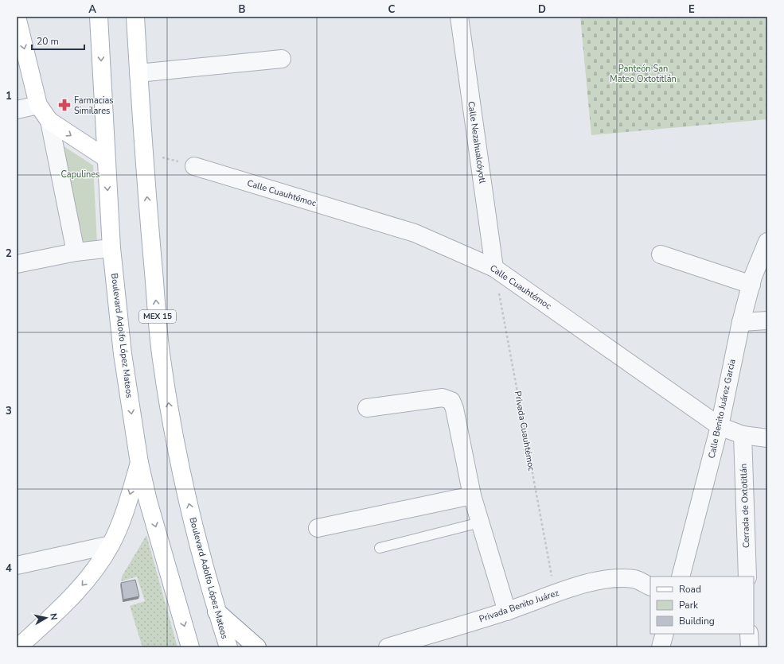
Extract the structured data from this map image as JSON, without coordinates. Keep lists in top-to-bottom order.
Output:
{
  "streets": {
    "main road": ["MEX 15", "Boulevard Adolfo López Mateos"],
    "street": [
      "Calle Nezahualcóyotl",
      "Calle Cuauhtémoc",
      "Calle Benito Juárez Garcia",
      "Cerrada de Oxtotitlán",
      "Privada Benito Juárez"
    ],
    "path": ["Privada Cuauhtémoc"]
  },
  "crossings": [
    ["Calle Nezahualcóyotl", "Calle Cuauhtémoc"],
    ["Calle Nezahualcóyotl", "Privada Cuauhtémoc"],
    ["Calle Cuauhtémoc", "Calle Benito Juárez Garcia"],
    ["Calle Cuauhtémoc", "Privada Cuauhtémoc"],
    ["Calle Cuauhtémoc", "Cerrada de Oxtotitlán"],
    ["Privada Cuauhtémoc", "Privada Benito Juárez"]
  ],
  "parks": ["Panteón San Mateo Oxtotitlán", "Capulines"],
  "places": {
    "pharmacy": ["Farmacias Similares"]
  },
  "legend": ["Road", "Park", "Building"],
  "scale_bar": "20 m",
  "north": "right",
  "grid": {
    "columns": [
      "A",
      "B",
      "C",
      "D",
      "E"
    ],
    "rows": [
      "1",
      "2",
      "3",
      "4"
    ]
  }
}
